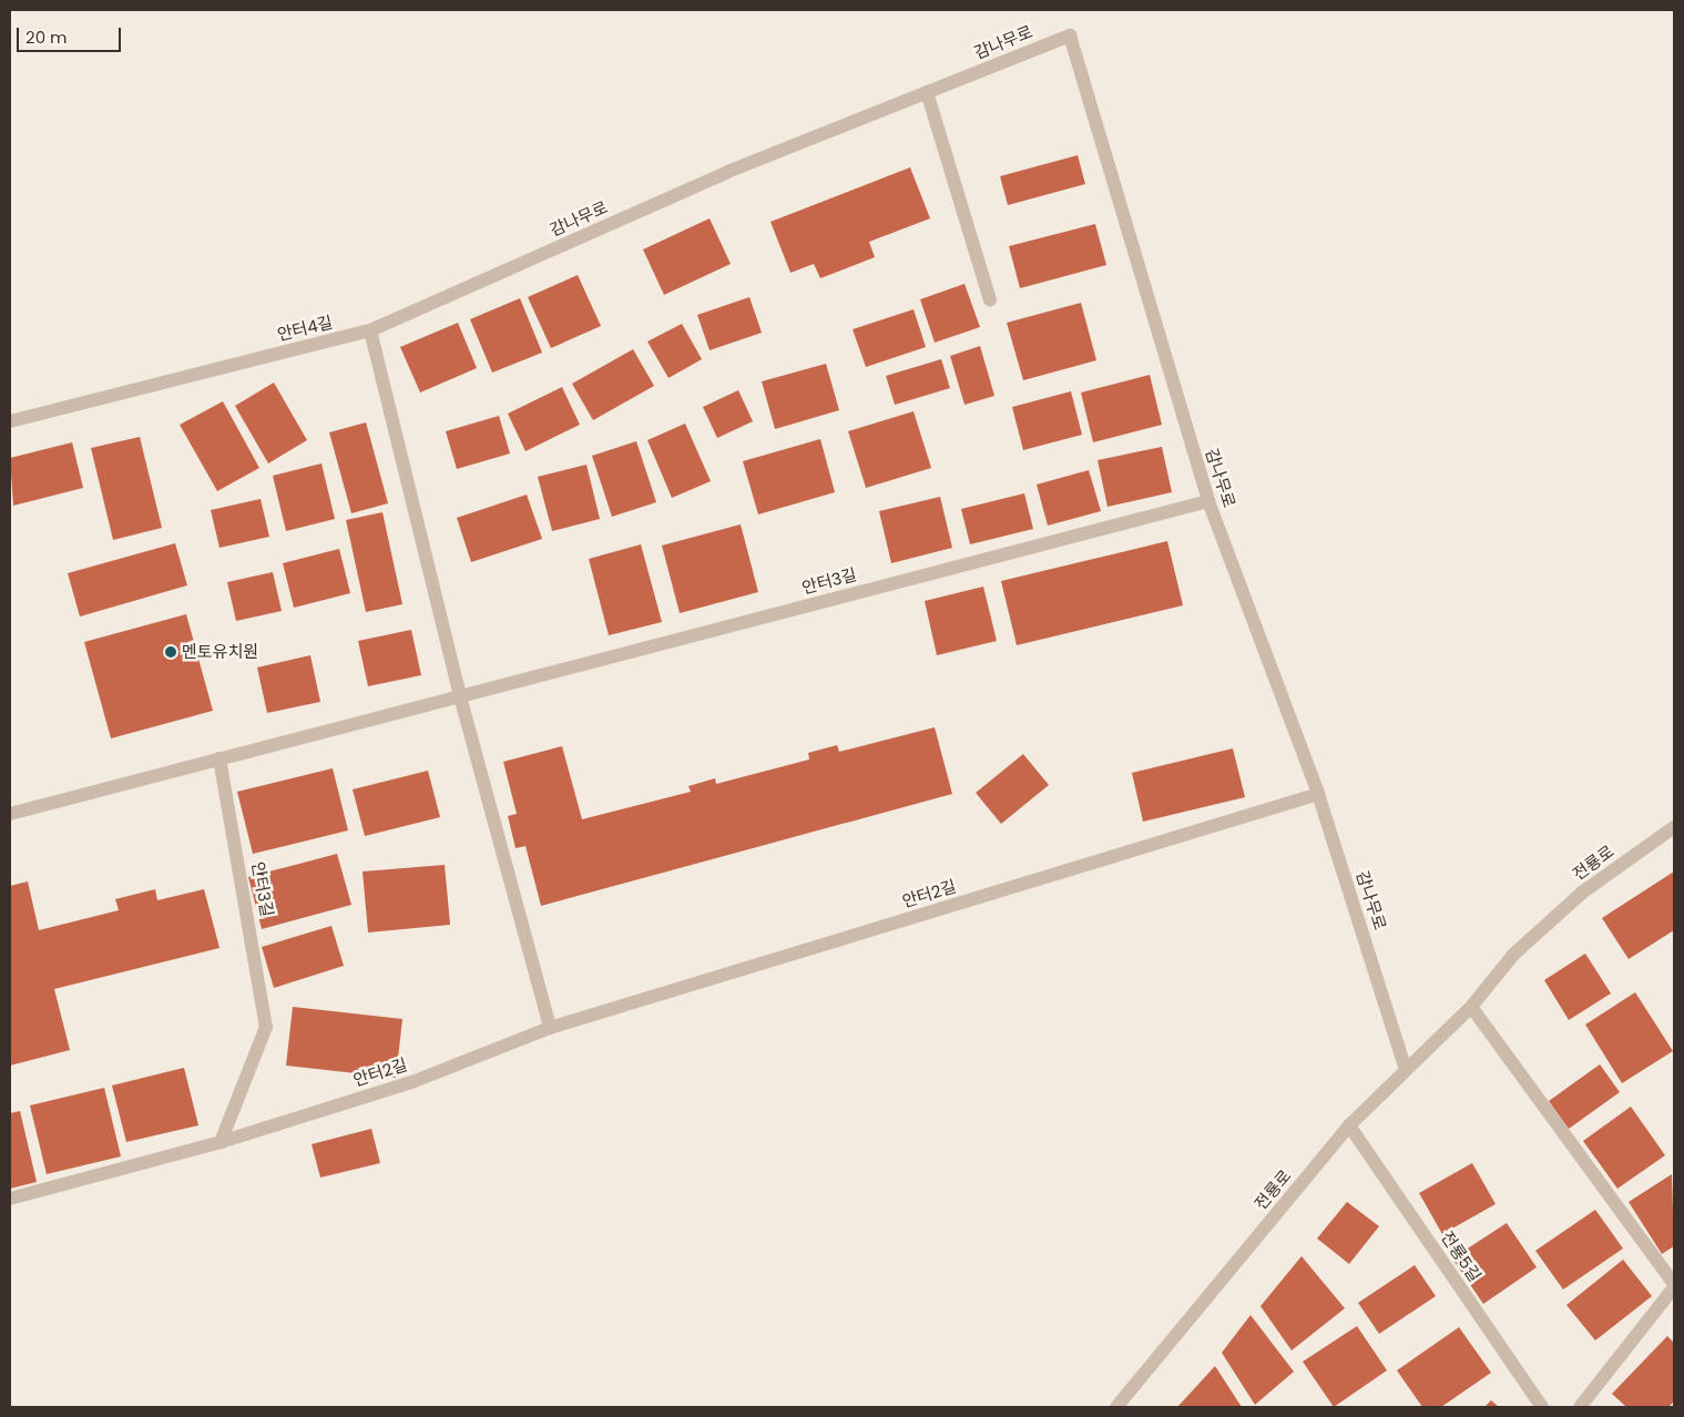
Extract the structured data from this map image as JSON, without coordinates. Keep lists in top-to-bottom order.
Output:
{
  "streets": {
    "street": [
      "감나무로",
      "안터4길",
      "안터3길",
      "전룡로",
      "안터2길",
      "전룡5길"
    ]
  },
  "crossings": [
    ["감나무로", "안터4길"],
    ["감나무로", "안터3길"],
    ["감나무로", "전룡로"],
    ["감나무로", "안터2길"],
    ["안터3길", "안터2길"],
    ["전룡로", "전룡5길"]
  ],
  "places": ["멘토유치원"],
  "scale_bar": "20 m"
}
